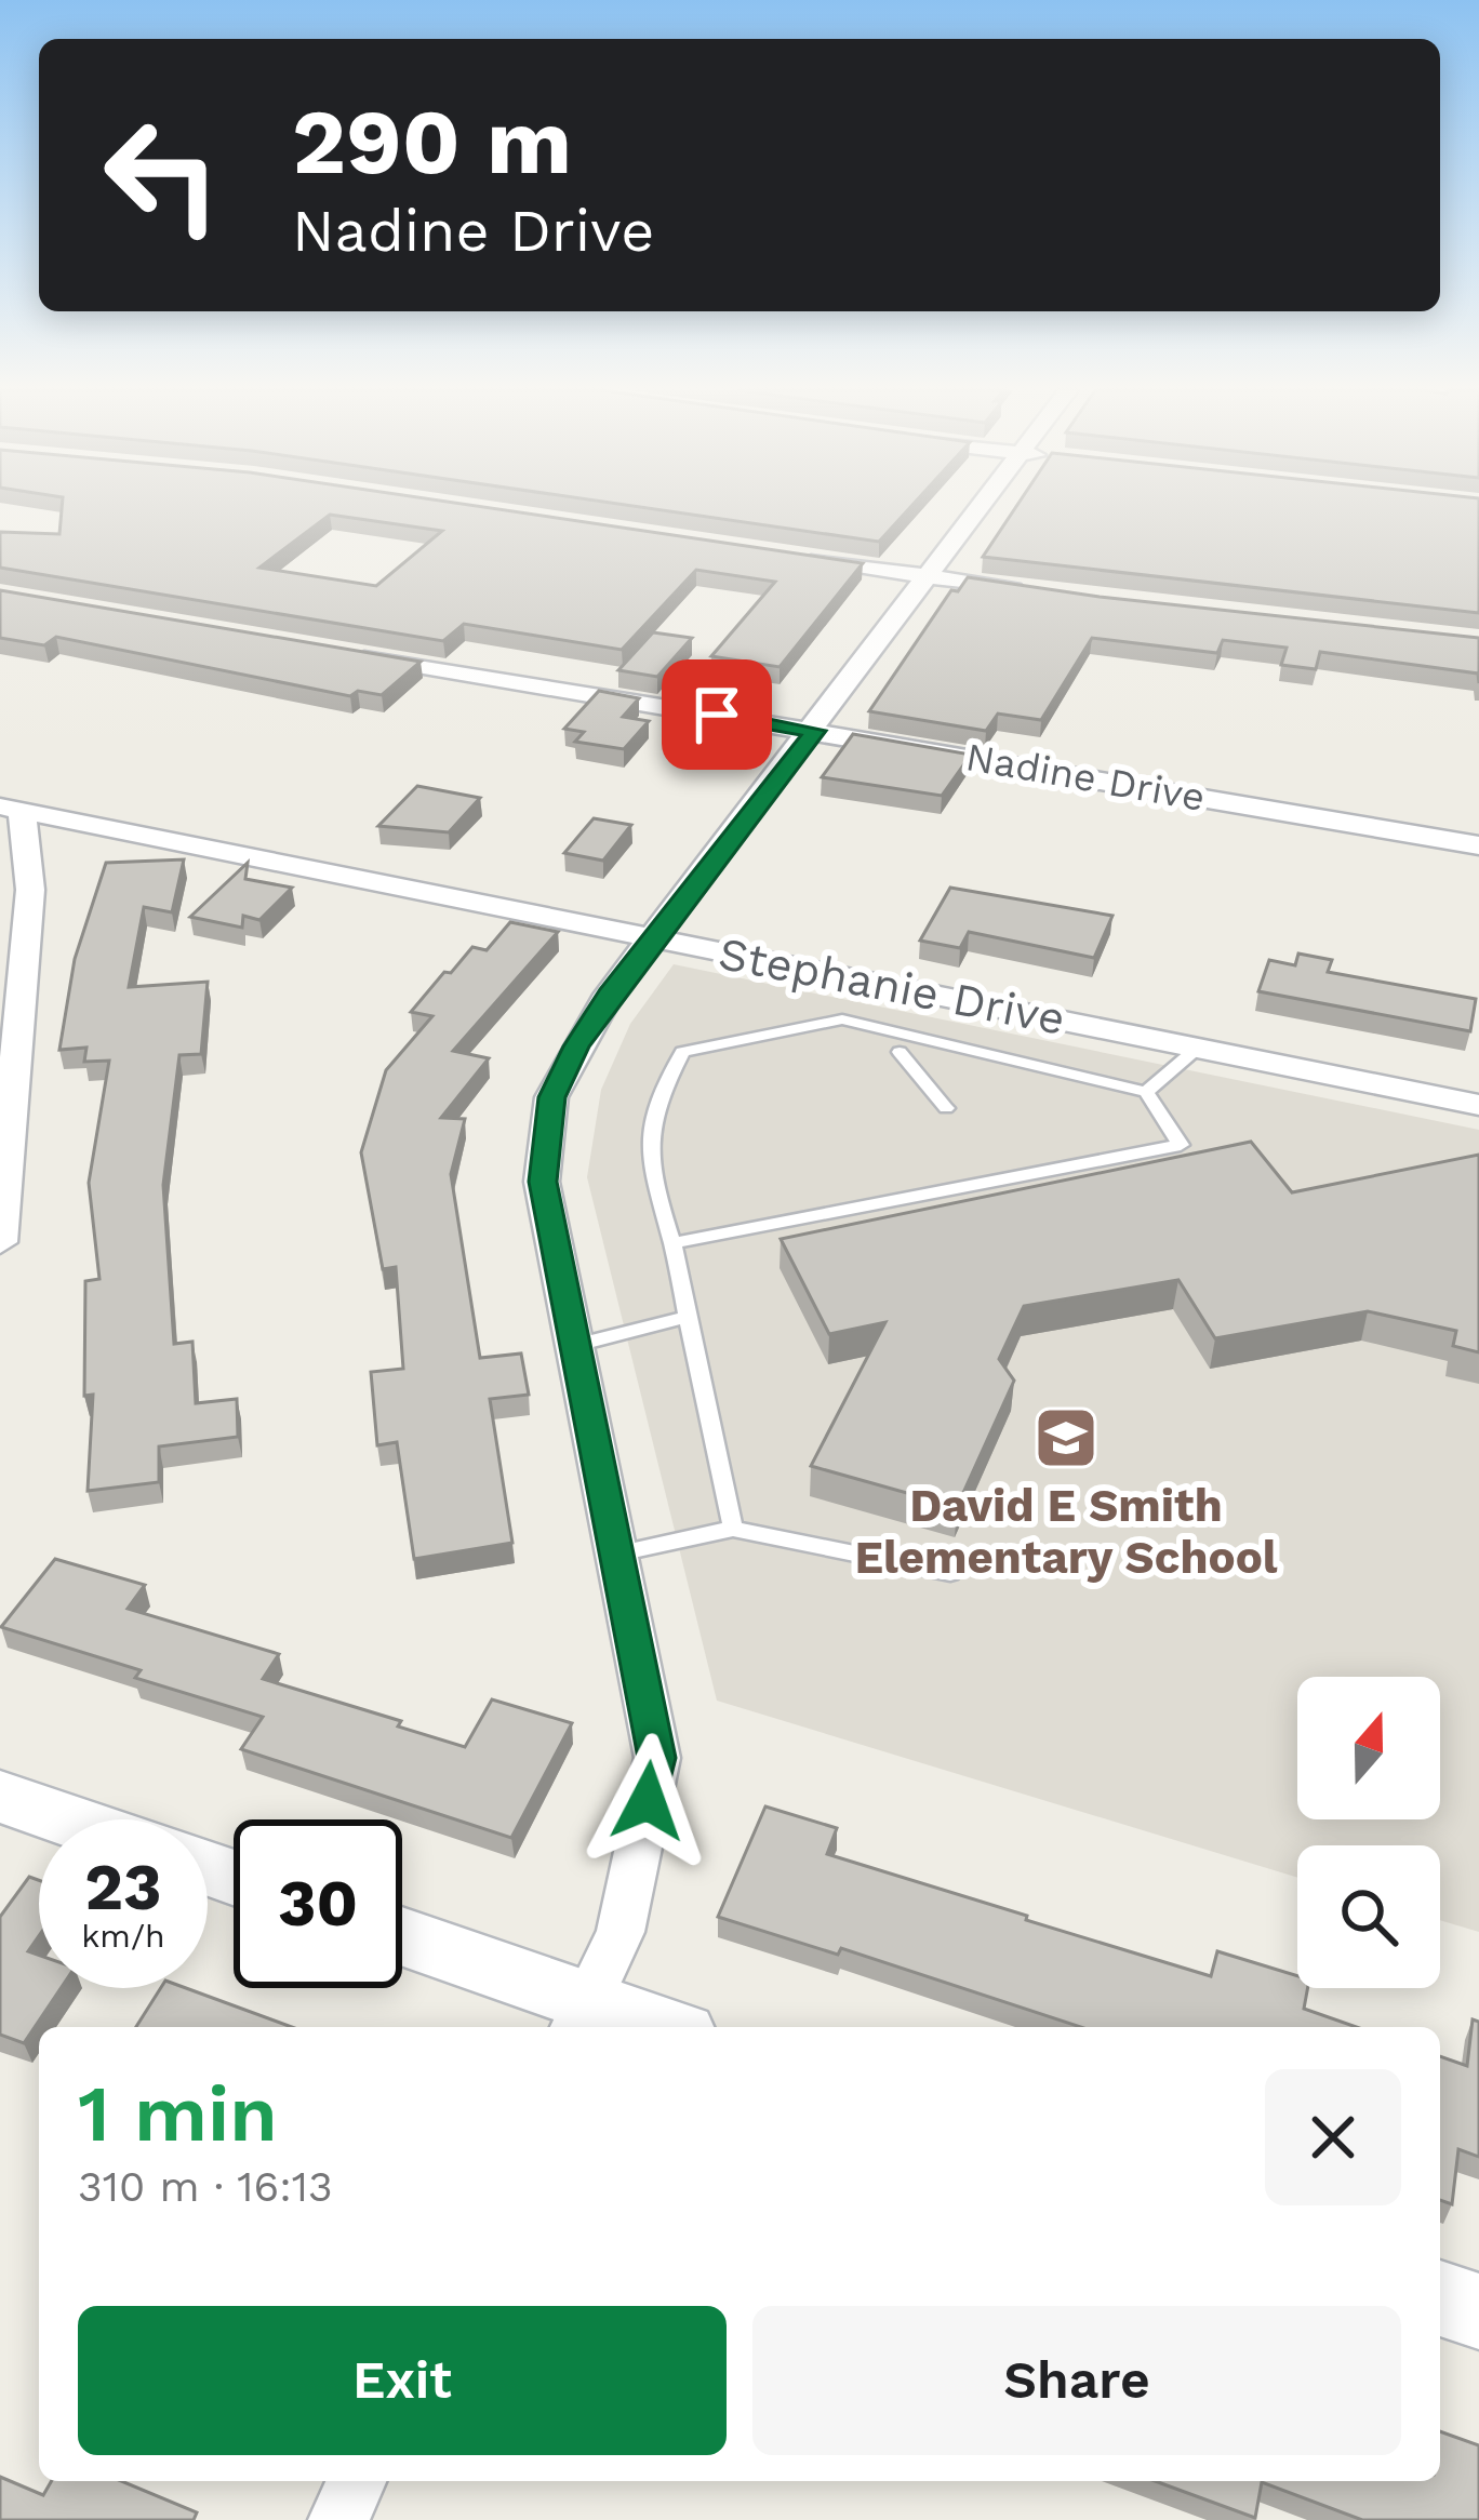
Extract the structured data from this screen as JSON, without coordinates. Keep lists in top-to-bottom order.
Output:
{
  "streets": {
    "street": ["Nadine Drive", "Stephanie Drive"]
  },
  "places": {
    "school or university": ["David E Smith Elementary School"]
  },
  "north": "top",
  "page": {
    "turn": ["290 m", "Nadine Drive"],
    "speed": "23 km/h",
    "limit": "30",
    "heading": ["1 min", "310 m · 16:13"],
    "buttons": ["Exit", "Share"]
  }
}
